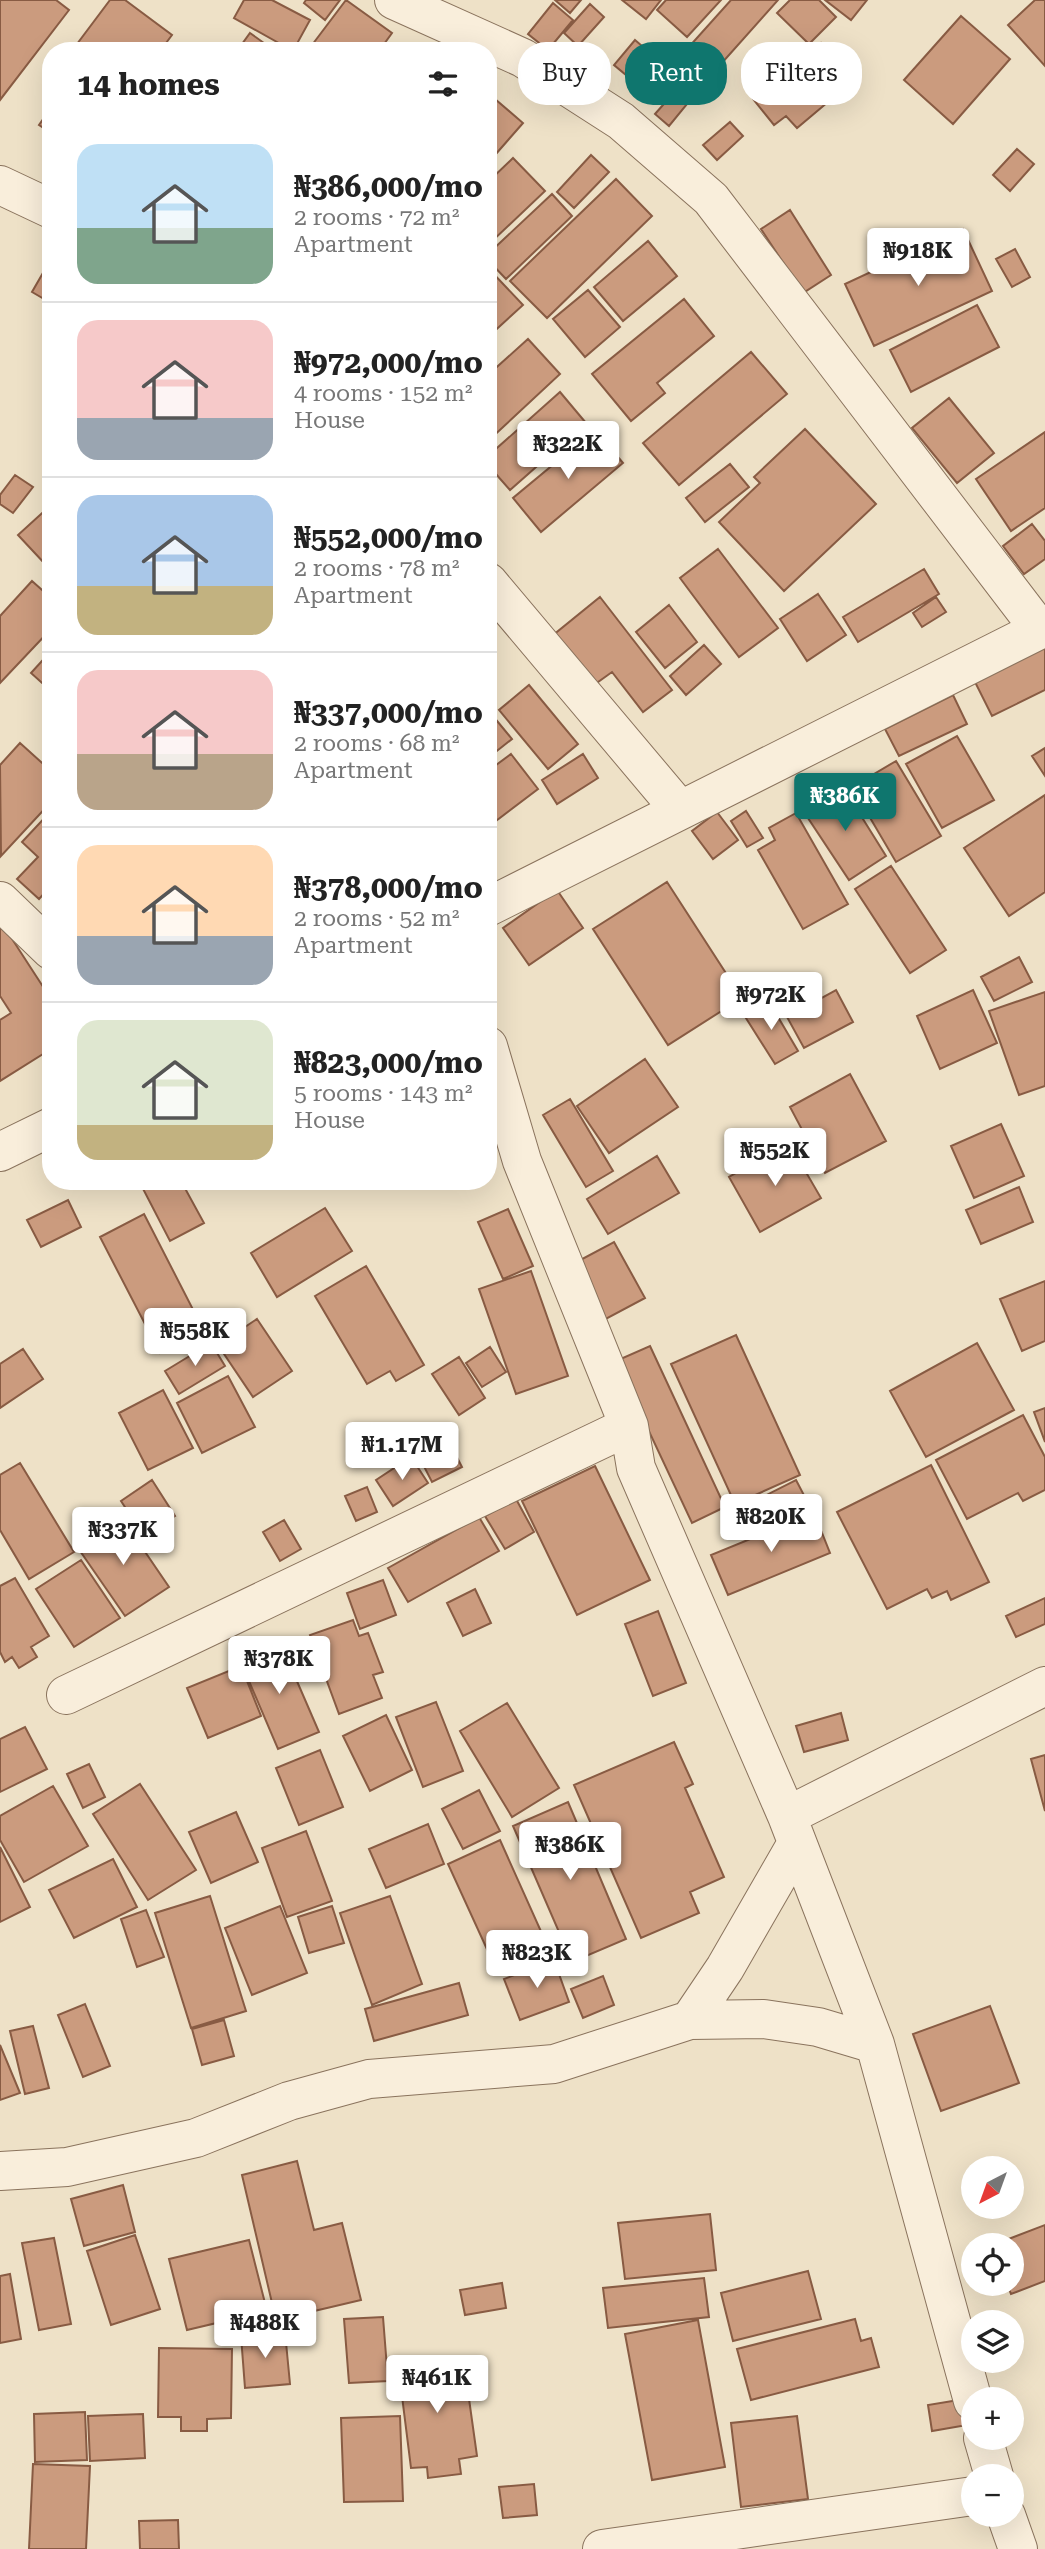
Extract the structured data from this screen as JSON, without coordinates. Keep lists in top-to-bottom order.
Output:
{
  "north": "bottom left",
  "page": {
    "chip": ["Buy", "Rent", "Filters"],
    "heading": "14 homes",
    "list": [
      {
        "name": "₦386,000/mo",
        "note": "2 rooms · 72 m² · Apartment"
      },
      {
        "name": "₦972,000/mo",
        "note": "4 rooms · 152 m² · House"
      },
      {
        "name": "₦552,000/mo",
        "note": "2 rooms · 78 m² · Apartment"
      },
      {
        "name": "₦337,000/mo",
        "note": "2 rooms · 68 m² · Apartment"
      },
      {
        "name": "₦378,000/mo",
        "note": "2 rooms · 52 m² · Apartment"
      },
      {
        "name": "₦823,000/mo",
        "note": "5 rooms · 143 m² · House"
      }
    ],
    "price": [
      "₦918K",
      "₦322K",
      "₦386K",
      "₦972K",
      "₦552K",
      "₦558K",
      "₦1.17M",
      "₦820K",
      "₦337K",
      "₦378K",
      "₦386K",
      "₦823K",
      "₦488K",
      "₦461K"
    ],
    "map_buttons": ["+", "−"]
  }
}
